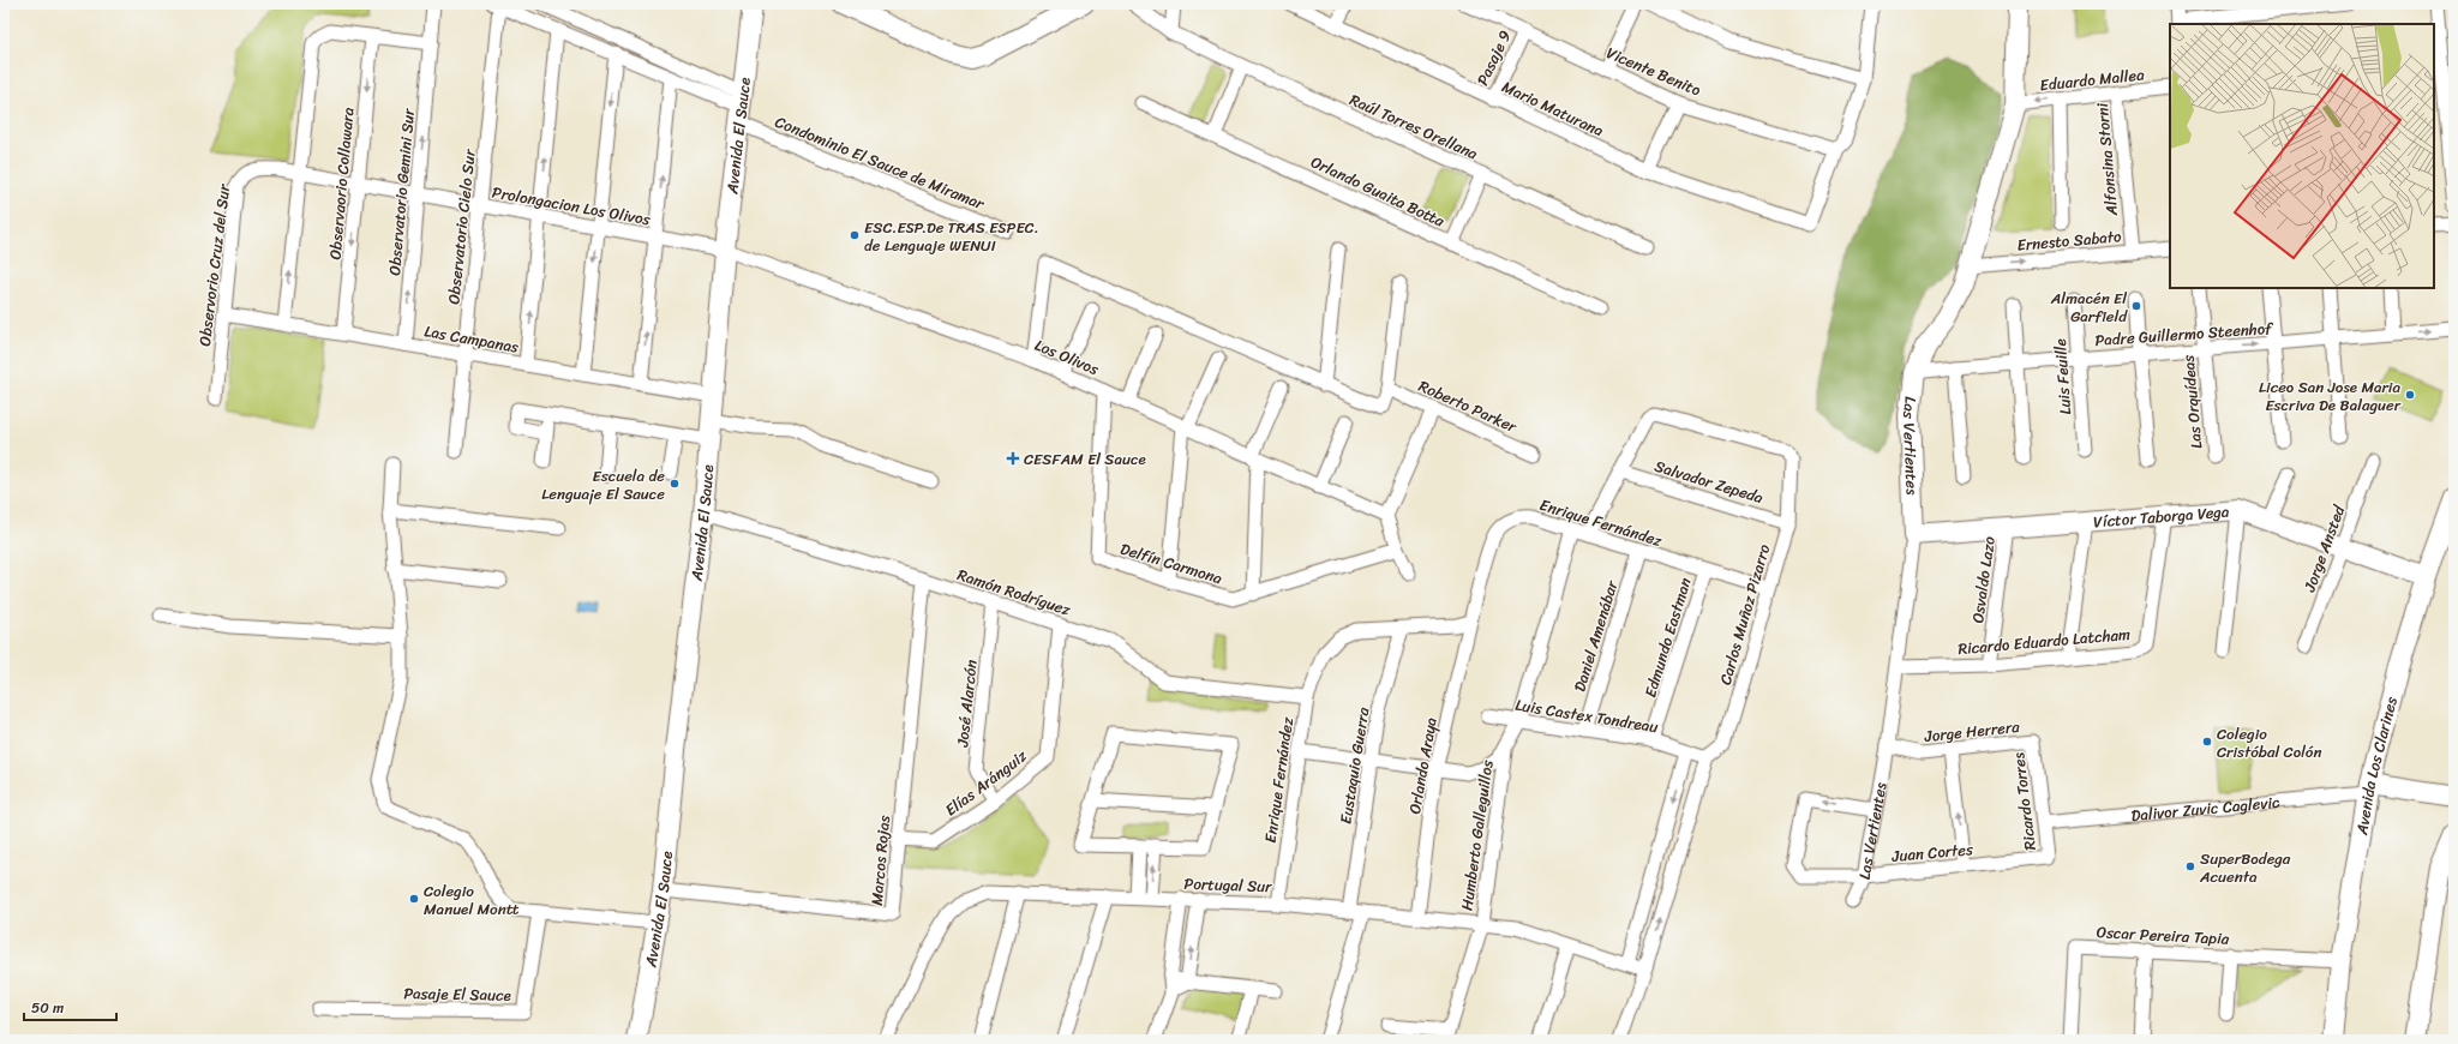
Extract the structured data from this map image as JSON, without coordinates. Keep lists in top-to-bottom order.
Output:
{
  "streets": {
    "street": [
      "Pasaje 9",
      "Vicente Benito",
      "Eduardo Mallea",
      "Mario Maturana",
      "Raúl Torres Orellana",
      "Avenida El Sauce",
      "Alfonsina Storni",
      "Condominio El Sauce de Miramar",
      "Observaorio Collawara",
      "Orlando Guaita Botta",
      "Observatorio Gemini Sur",
      "Prolongacion Los Olivos",
      "Observatorio Cielo Sur",
      "Ernesto Sabato",
      "Observorio Cruz del Sur",
      "Padre Guillermo Steenhof",
      "Las Campanas",
      "Los Olivos",
      "Luis Feuille",
      "Las Orquídeas",
      "Roberto Parker",
      "Las Vertientes",
      "Salvador Zepeda",
      "Víctor Taborga Vega",
      "Enrique Fernández",
      "Jorge Ansted",
      "Delfín Carmona",
      "Osvaldo Lazo",
      "Ramón Rodríguez",
      "Carlos Muñoz Pizarro",
      "Daniel Amenábar",
      "Edmundo Eastman",
      "Ricardo Eduardo Latcham",
      "José Alarcón",
      "Luis Castex Tondreau",
      "Jorge Herrera",
      "Eustaquio Guerra",
      "Orlando Araya",
      "Avenida Los Clarines",
      "Elías Aránguiz",
      "Ricardo Torres",
      "Dalivor Zuvic Caglevic",
      "Humberto Galleguillos",
      "Juan Cortes",
      "Marcos Rojas",
      "Portugal Sur",
      "Oscar Pereira Tapia",
      "Pasaje El Sauce"
    ]
  },
  "crossings": [
    ["Pasaje 9", "Vicente Benito"],
    ["Pasaje 9", "Mario Maturana"],
    ["Vicente Benito", "Mario Maturana"],
    ["Eduardo Mallea", "Alfonsina Storni"],
    ["Eduardo Mallea", "Las Vertientes"],
    ["Avenida El Sauce", "Condominio El Sauce de Miramar"],
    ["Avenida El Sauce", "Prolongacion Los Olivos"],
    ["Avenida El Sauce", "Las Campanas"],
    ["Avenida El Sauce", "Los Olivos"],
    ["Avenida El Sauce", "Ramón Rodríguez"],
    ["Avenida El Sauce", "Marcos Rojas"],
    ["Alfonsina Storni", "Ernesto Sabato"],
    ["Observaorio Collawara", "Prolongacion Los Olivos"],
    ["Observaorio Collawara", "Las Campanas"],
    ["Observatorio Gemini Sur", "Prolongacion Los Olivos"],
    ["Observatorio Gemini Sur", "Las Campanas"],
    ["Prolongacion Los Olivos", "Observatorio Cielo Sur"],
    ["Prolongacion Los Olivos", "Observorio Cruz del Sur"],
    ["Prolongacion Los Olivos", "Los Olivos"],
    ["Observatorio Cielo Sur", "Las Campanas"],
    ["Ernesto Sabato", "Las Vertientes"],
    ["Observorio Cruz del Sur", "Las Campanas"],
    ["Padre Guillermo Steenhof", "Luis Feuille"],
    ["Padre Guillermo Steenhof", "Las Orquídeas"],
    ["Padre Guillermo Steenhof", "Las Vertientes"],
    ["Los Olivos", "Delfín Carmona"],
    ["Las Vertientes", "Víctor Taborga Vega"],
    ["Las Vertientes", "Ricardo Eduardo Latcham"],
    ["Las Vertientes", "Jorge Herrera"],
    ["Las Vertientes", "Juan Cortes"],
    ["Salvador Zepeda", "Carlos Muñoz Pizarro"],
    ["Víctor Taborga Vega", "Jorge Ansted"],
    ["Víctor Taborga Vega", "Osvaldo Lazo"],
    ["Víctor Taborga Vega", "Ricardo Eduardo Latcham"],
    ["Víctor Taborga Vega", "Avenida Los Clarines"],
    ["Enrique Fernández", "Ramón Rodríguez"],
    ["Enrique Fernández", "Carlos Muñoz Pizarro"],
    ["Enrique Fernández", "Daniel Amenábar"],
    ["Enrique Fernández", "Edmundo Eastman"],
    ["Enrique Fernández", "Eustaquio Guerra"],
    ["Enrique Fernández", "Orlando Araya"],
    ["Enrique Fernández", "Portugal Sur"],
    ["Osvaldo Lazo", "Ricardo Eduardo Latcham"],
    ["Ramón Rodríguez", "José Alarcón"],
    ["Ramón Rodríguez", "Elías Aránguiz"],
    ["Ramón Rodríguez", "Marcos Rojas"],
    ["Carlos Muñoz Pizarro", "Luis Castex Tondreau"],
    ["Daniel Amenábar", "Luis Castex Tondreau"],
    ["Edmundo Eastman", "Luis Castex Tondreau"],
    ["José Alarcón", "Elías Aránguiz"],
    ["Jorge Herrera", "Ricardo Torres"],
    ["Eustaquio Guerra", "Portugal Sur"],
    ["Orlando Araya", "Portugal Sur"],
    ["Avenida Los Clarines", "Dalivor Zuvic Caglevic"],
    ["Avenida Los Clarines", "Oscar Pereira Tapia"],
    ["Elías Aránguiz", "Marcos Rojas"],
    ["Ricardo Torres", "Dalivor Zuvic Caglevic"],
    ["Ricardo Torres", "Juan Cortes"],
    ["Humberto Galleguillos", "Portugal Sur"]
  ],
  "one_way": ["Observatorio Gemini Sur", "Ernesto Sabato"],
  "places": {
    "other": [
      "ESC.ESP.De TRAS ESPEC. de Lenguaje WENUI",
      "Almacén El Garfield",
      "Liceo San Jose Maria Escriva De Balaguer",
      "Escuela de Lenguaje El Sauce",
      "Colegio Cristóbal Colón",
      "SuperBodega Acuenta",
      "Colegio Manuel Montt"
    ],
    "health": ["CESFAM El Sauce"]
  },
  "scale_bar": "50 m"
}
